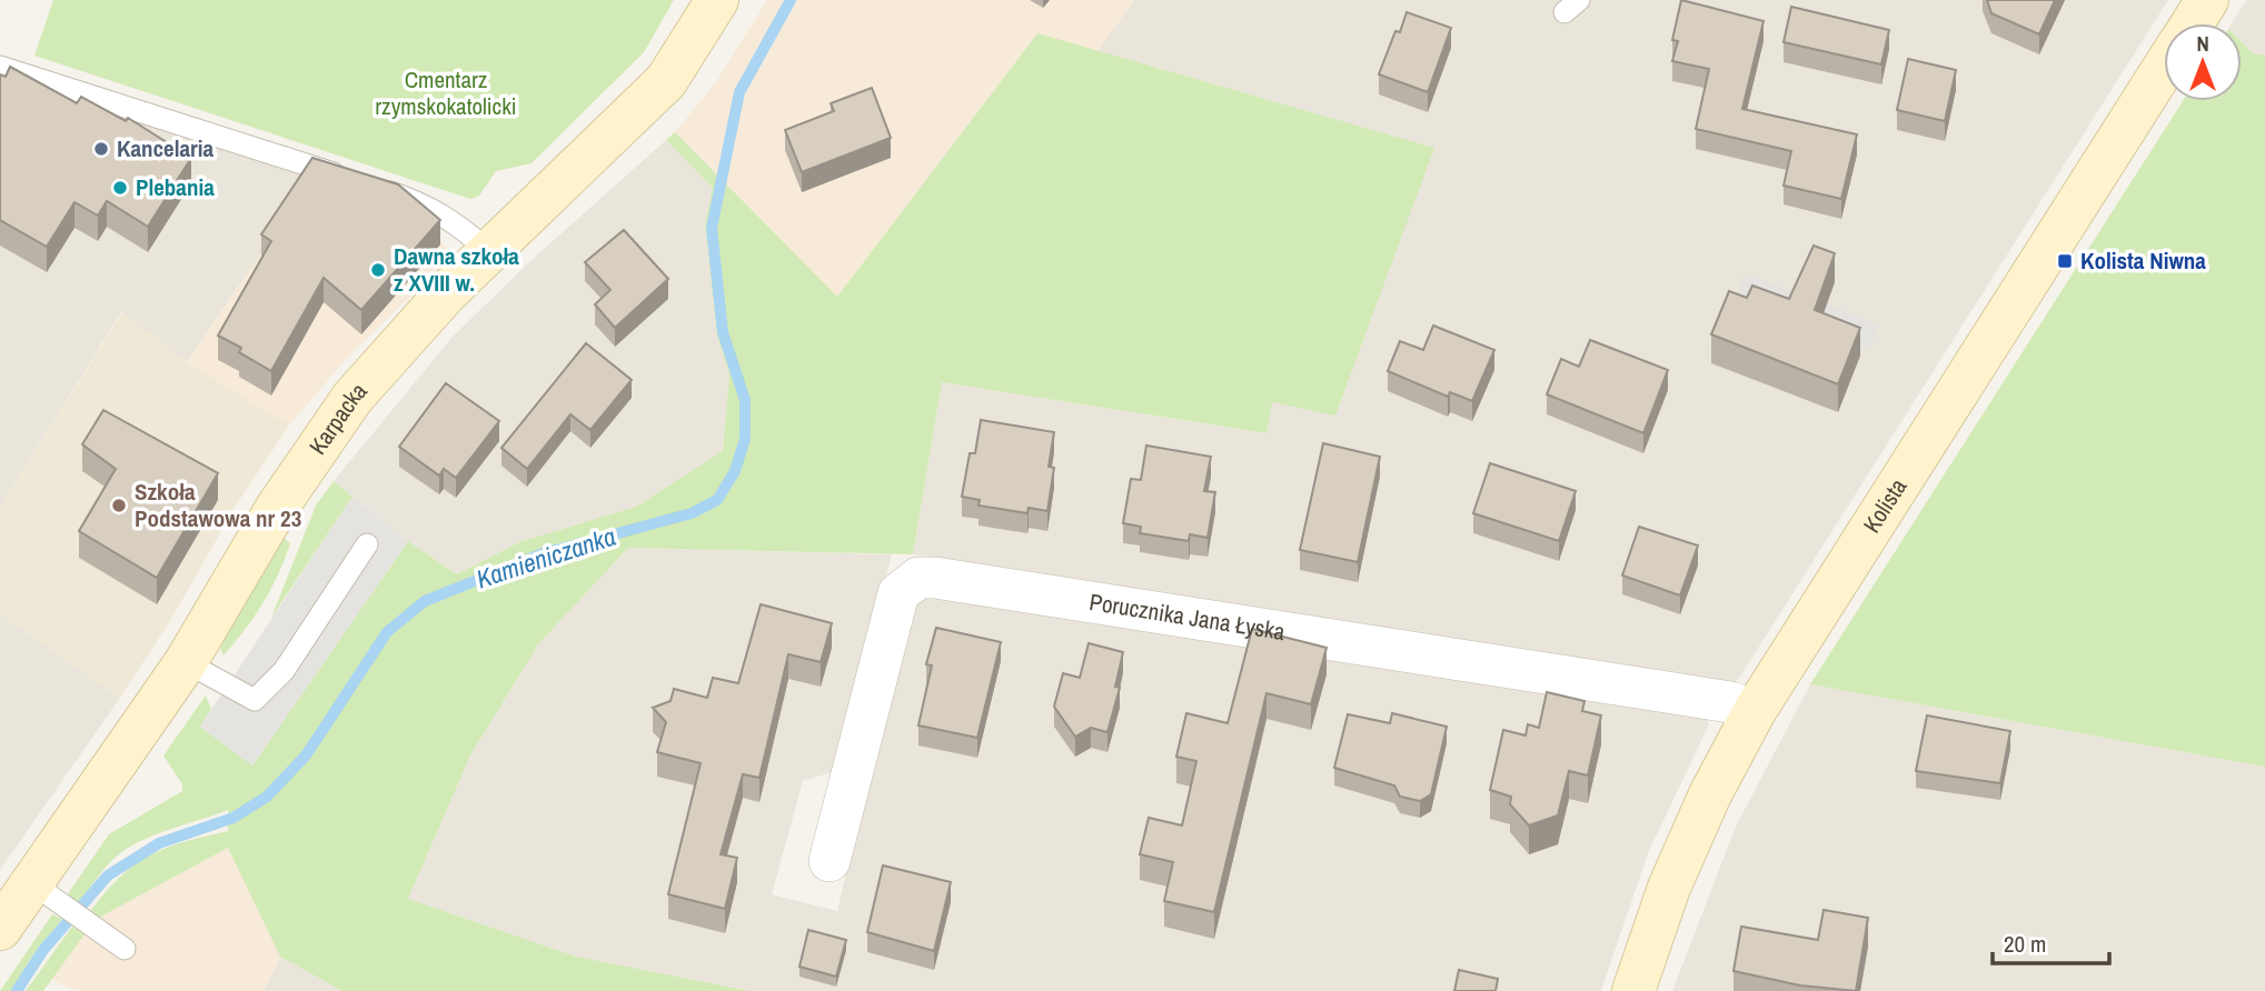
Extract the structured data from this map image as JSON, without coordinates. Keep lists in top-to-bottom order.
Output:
{
  "streets": {
    "street": ["Karpacka", "Kolista", "Porucznika Jana Łyska"]
  },
  "crossings": [
    ["Kolista", "Porucznika Jana Łyska"]
  ],
  "water": ["Kamieniczanka"],
  "parks": ["Cmentarz rzymskokatolicki"],
  "places": {
    "other": [
      "Kancelaria",
      "Plebania",
      "Dawna szkoła z XVIII w.",
      "Szkoła Podstawowa nr 23"
    ],
    "transit": ["Kolista Niwna"]
  },
  "scale_bar": "20 m",
  "north": "top"
}
